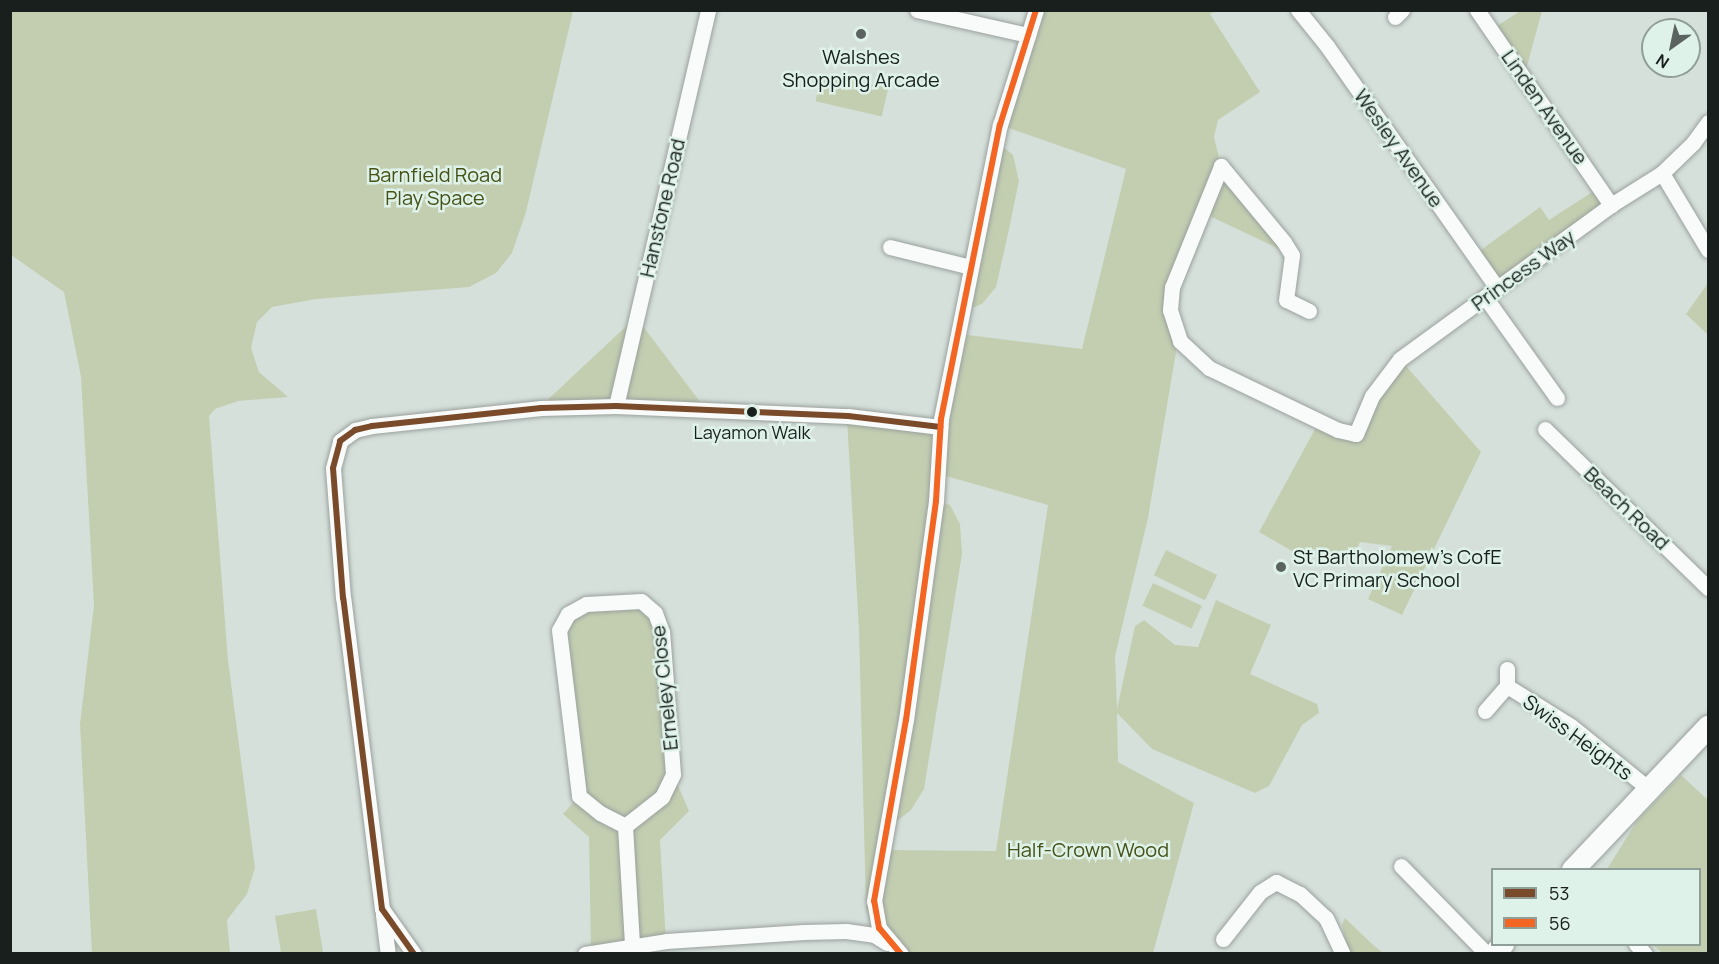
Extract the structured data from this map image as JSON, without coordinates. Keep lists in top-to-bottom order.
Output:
{
  "streets": {
    "street": [
      "Linden Avenue",
      "Wesley Avenue",
      "Hanstone Road",
      "Princess Way",
      "Beach Road",
      "Erneley Close",
      "Swiss Heights"
    ]
  },
  "crossings": [
    ["Linden Avenue", "Princess Way"],
    ["Wesley Avenue", "Princess Way"]
  ],
  "parks": ["Barnfield Road Play Space", "Half-Crown Wood"],
  "places": ["Walshes Shopping Arcade", "Layamon Walk", "St Bartholomew's CofE VC Primary School"],
  "lines": ["transit line 56", "transit line 53"],
  "legend": ["53", "56"],
  "north": "bottom left"
}
